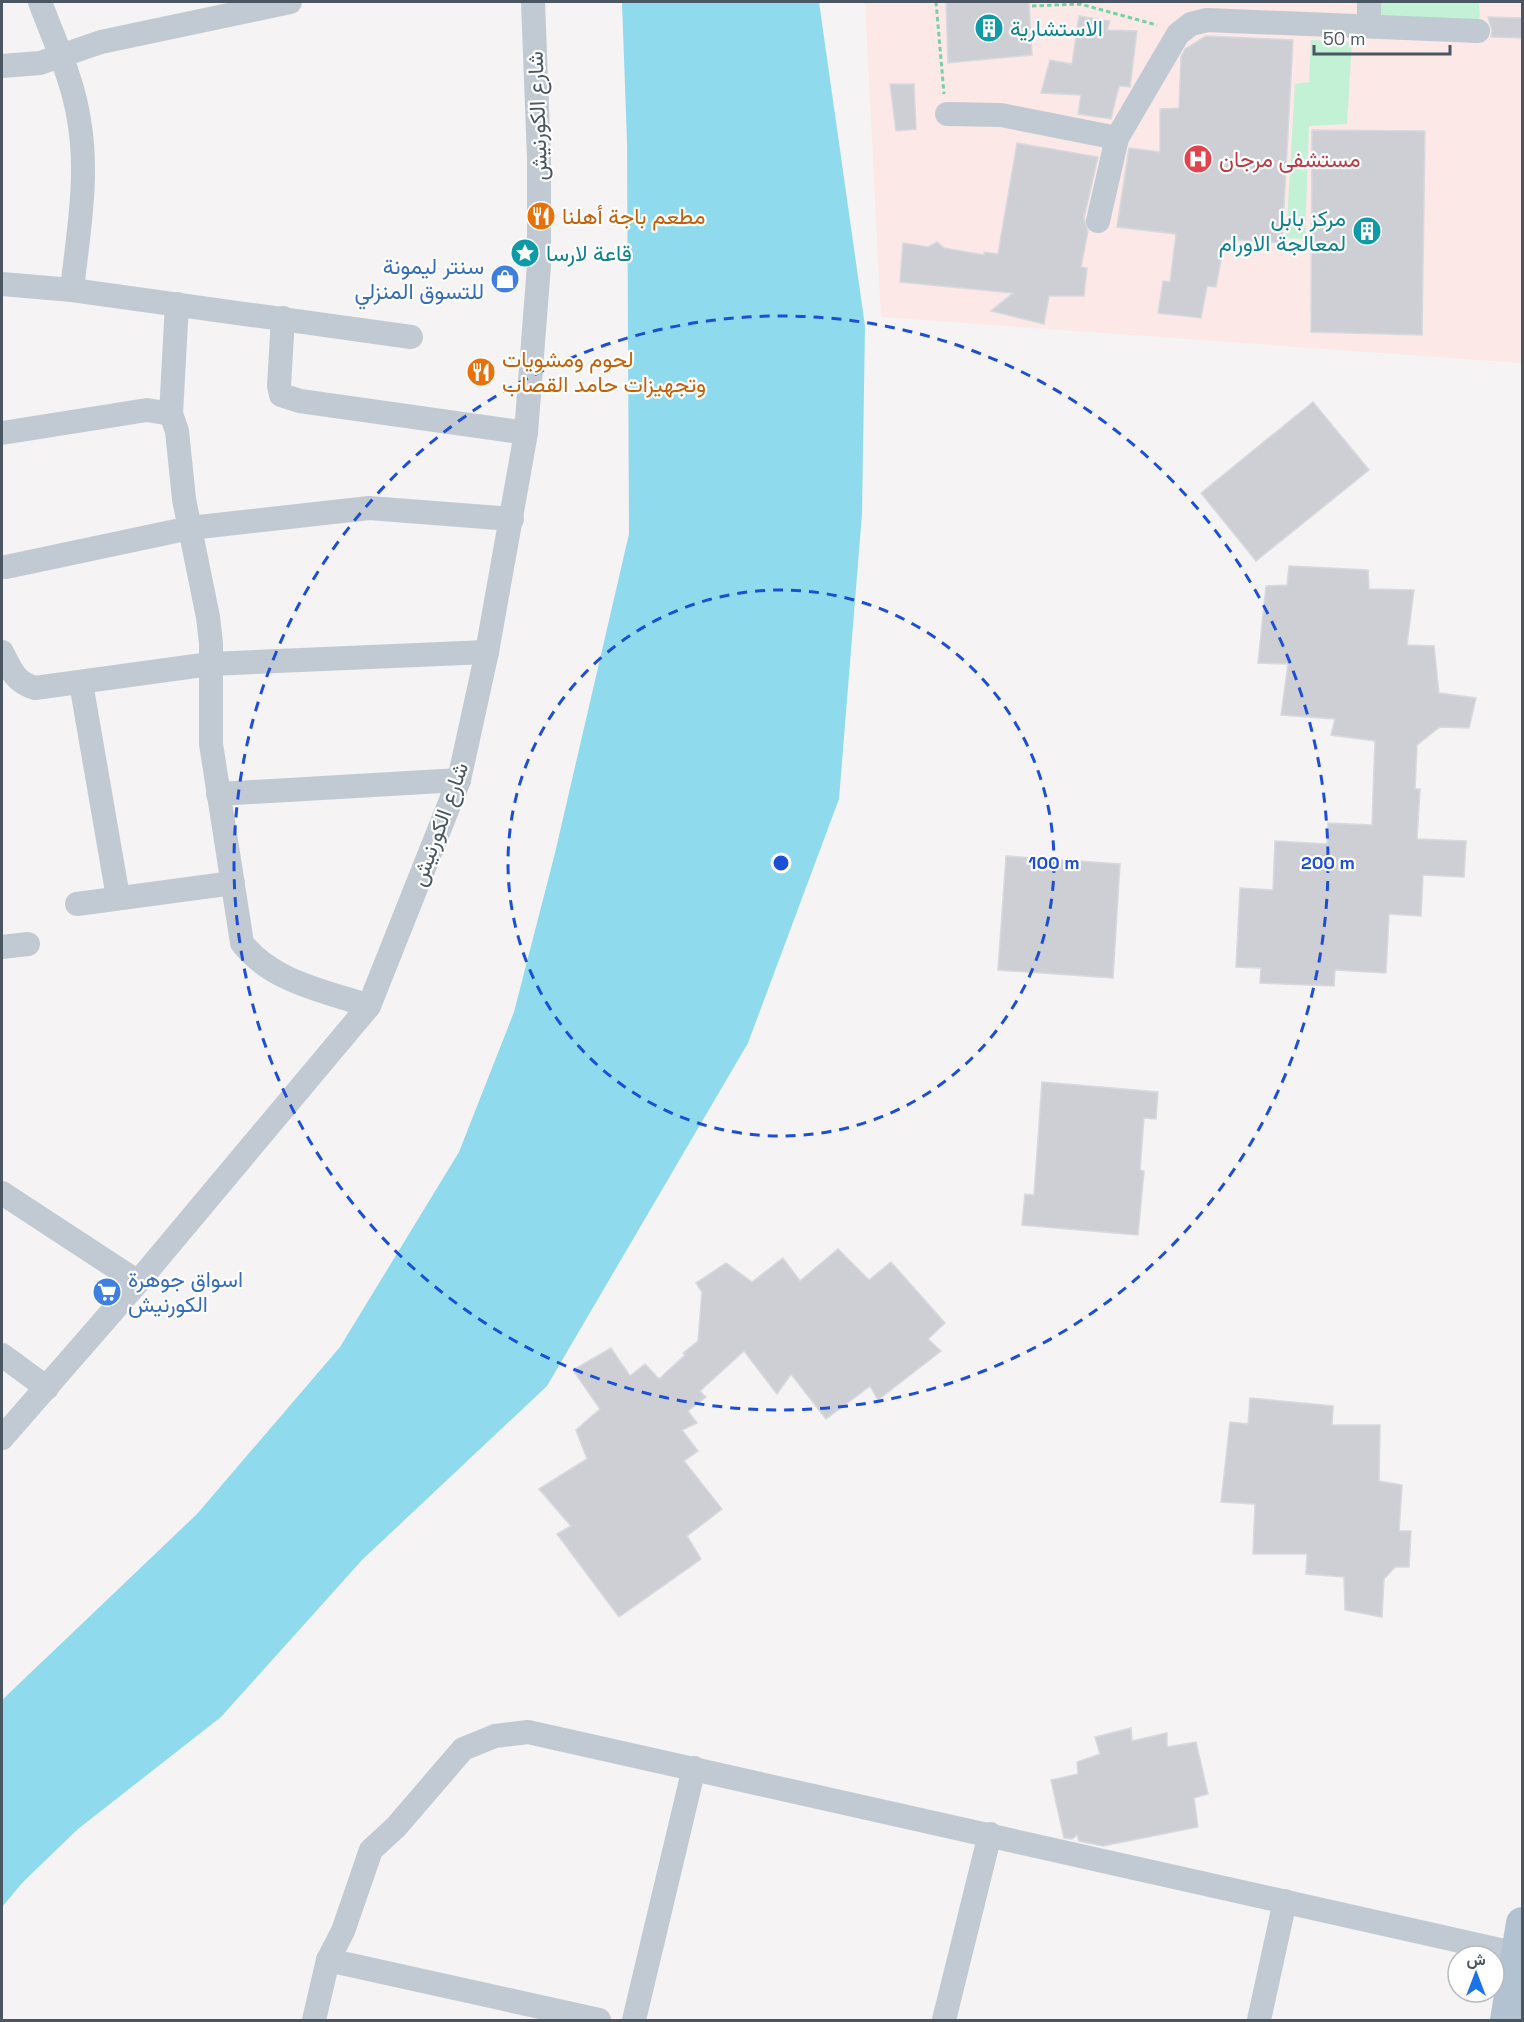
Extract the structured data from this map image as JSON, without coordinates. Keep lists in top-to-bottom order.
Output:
{
  "streets": {
    "street": ["شارع الكورنيش"]
  },
  "places": {
    "building": ["الاستشارية", "مركز بابل لمعالجة الاورام"],
    "hospital": ["مستشفى مرجان"],
    "restaurant": ["مطعم باجة أهلنا", "لحوم ومشويات وتجهيزات حامد القصاب"],
    "place": ["قاعة لارسا"],
    "shop": ["سنتر ليمونة للتسوق المنزلي"],
    "supermarket": ["اسواق جوهرة الكورنيش"]
  },
  "scale_bar": "50 m",
  "north": "top",
  "rings": ["100 m", "200 m"]
}
